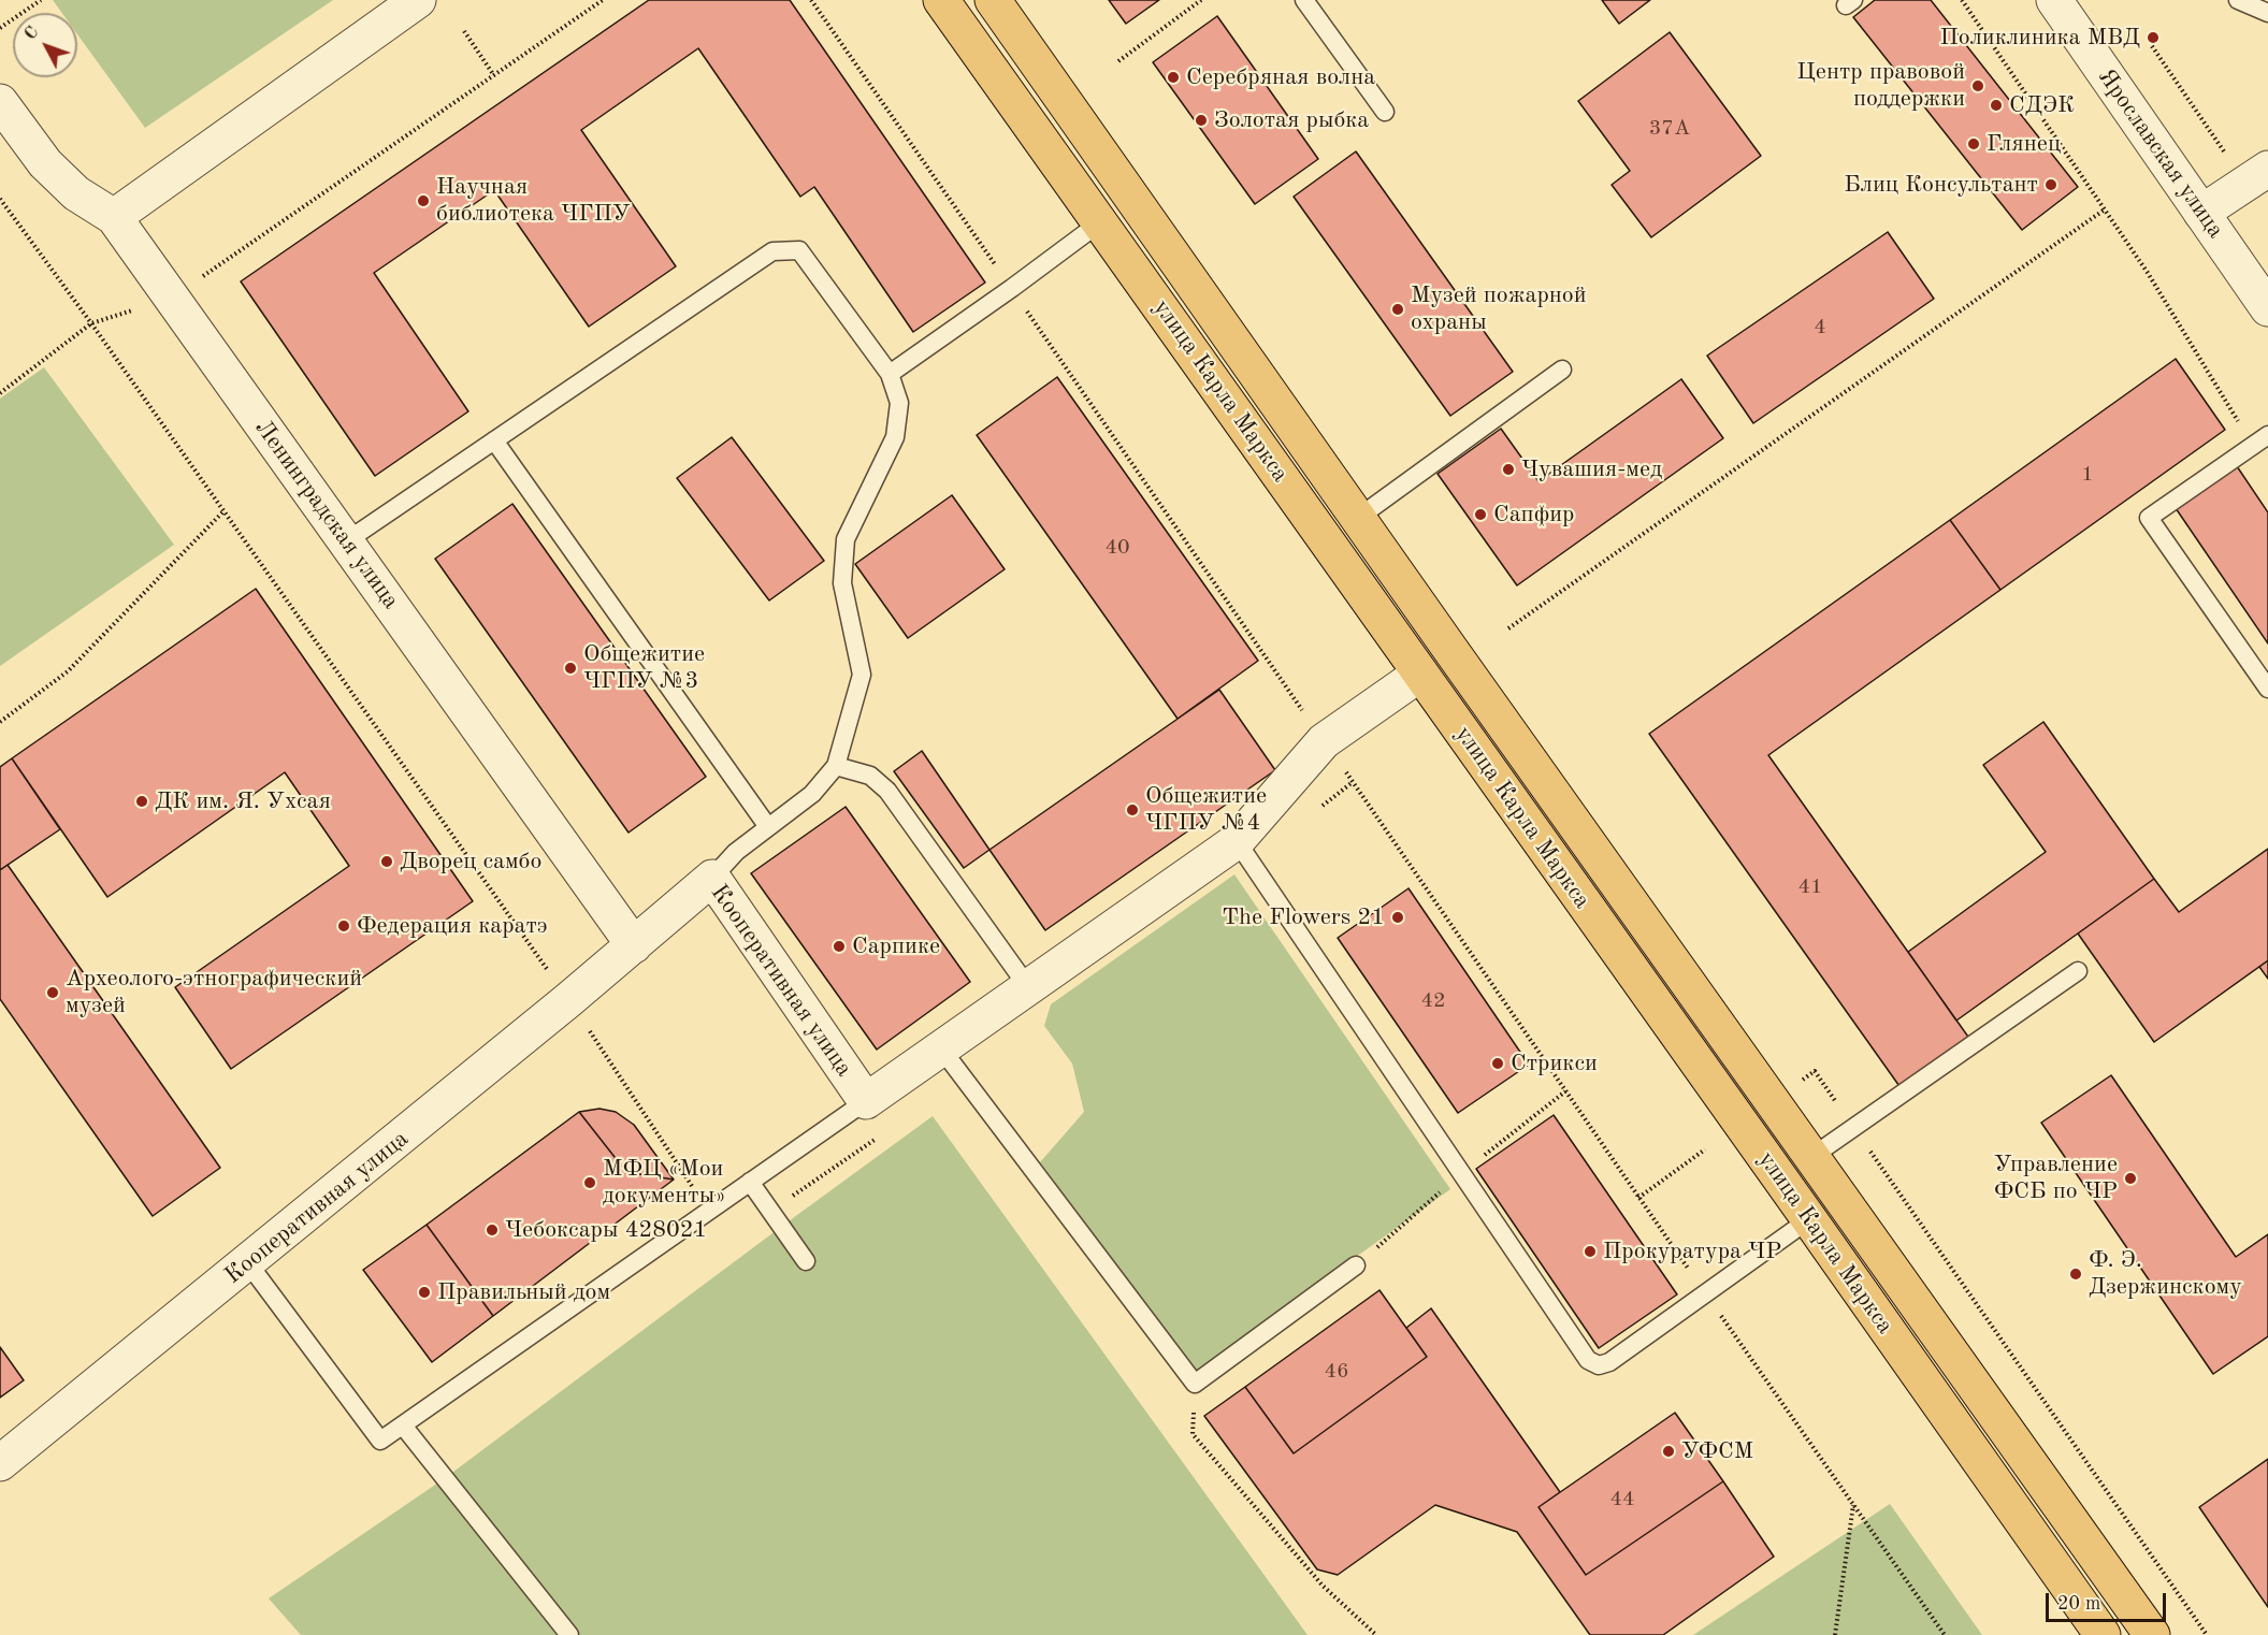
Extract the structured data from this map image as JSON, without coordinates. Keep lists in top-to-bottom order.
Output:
{
  "streets": {
    "main road": ["улица Карла Маркса"],
    "street": ["Ярославская улица", "Ленинградская улица", "Кооперативная улица"]
  },
  "crossings": [
    ["улица Карла Маркса", "Кооперативная улица"],
    ["Ленинградская улица", "Кооперативная улица"]
  ],
  "places": [
    "Поликлиника МВД",
    "Серебряная волна",
    "Центр правовой поддержки",
    "СДЭК",
    "Золотая рыбка",
    "Глянец",
    "Блиц Консультант",
    "Научная библиотека ЧГПУ",
    "Музей пожарной охраны",
    "Чувашия-мед",
    "Сапфир",
    "Общежитие ЧГПУ №3",
    "ДК им. Я. Ухсая",
    "Общежитие ЧГПУ №4",
    "Дворец самбо",
    "The Flowers 21",
    "Федерация каратэ",
    "Сарпике",
    "Археолого-этнографический музей",
    "Стрикси",
    "Управление ФСБ по ЧР",
    "МФЦ «Мои документы»",
    "Чебоксары 428021",
    "Прокуратура ЧР",
    "Ф. Э. Дзержинскому",
    "Правильный дом",
    "УФСМ"
  ],
  "house_numbers": [
    "37А",
    "4",
    "1",
    "40",
    "41",
    "42",
    "46",
    "44"
  ],
  "scale_bar": "20 m",
  "north": "top left"
}
